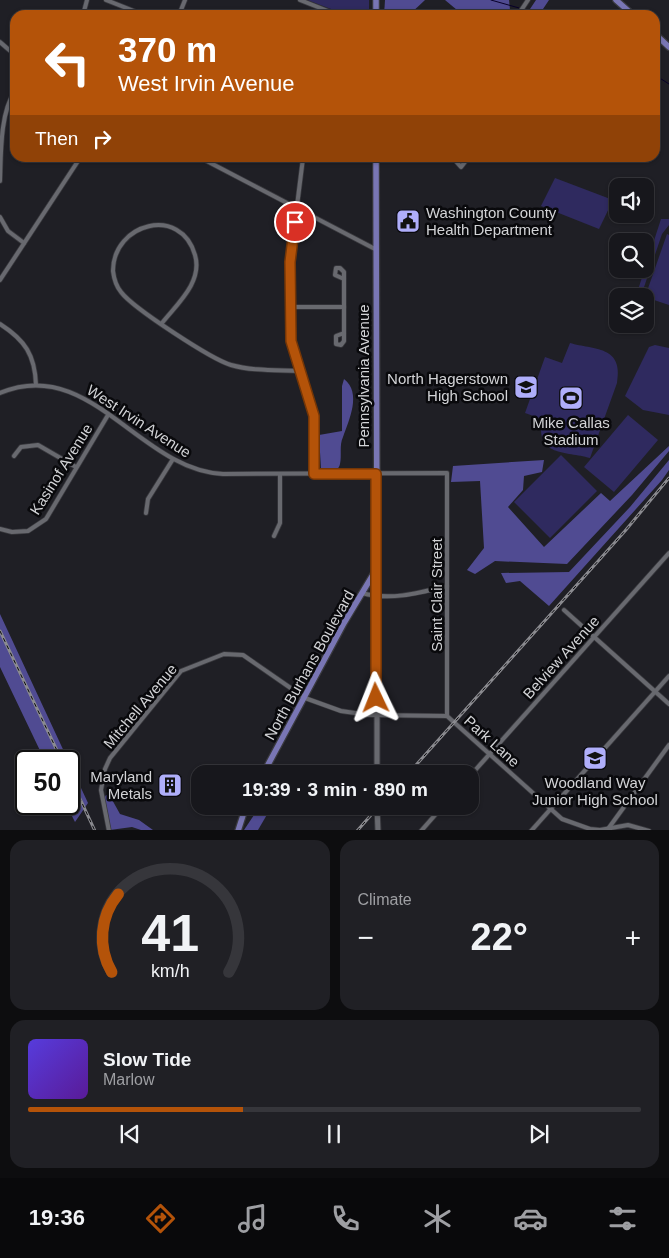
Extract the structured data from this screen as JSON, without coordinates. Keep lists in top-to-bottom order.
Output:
{
  "streets": {
    "main road": ["Pennsylvania Avenue", "North Burhans Boulevard"],
    "street": [
      "West Irvin Avenue",
      "Kasinof Avenue",
      "Saint Clair Street",
      "Belview Avenue",
      "Mitchell Avenue",
      "Park Lane"
    ]
  },
  "crossings": [
    ["Pennsylvania Avenue", "West Irvin Avenue"],
    ["Pennsylvania Avenue", "North Burhans Boulevard"],
    ["Pennsylvania Avenue", "Park Lane"],
    ["West Irvin Avenue", "Kasinof Avenue"],
    ["West Irvin Avenue", "Saint Clair Street"],
    ["Saint Clair Street", "Park Lane"],
    ["Belview Avenue", "Park Lane"],
    ["North Burhans Boulevard", "Mitchell Avenue"],
    ["North Burhans Boulevard", "Park Lane"],
    ["Mitchell Avenue", "Park Lane"]
  ],
  "places": {
    "public building": ["Washington County Health Department"],
    "school or university": ["North Hagerstown High School", "Woodland Way Junior High School"],
    "sports": ["Mike Callas Stadium"],
    "building": ["Maryland Metals"]
  },
  "page": {
    "turn": ["370 m", "West Irvin Avenue"],
    "then": "Then",
    "limit": "50",
    "trip": "19:39 · 3 min · 890 m",
    "tile": "Climate",
    "heat": ["−", "22°", "+"],
    "song": ["Slow Tide", "Marlow"],
    "tabs": "19:36",
    "gauge": ["41", "km/h"]
  }
}
